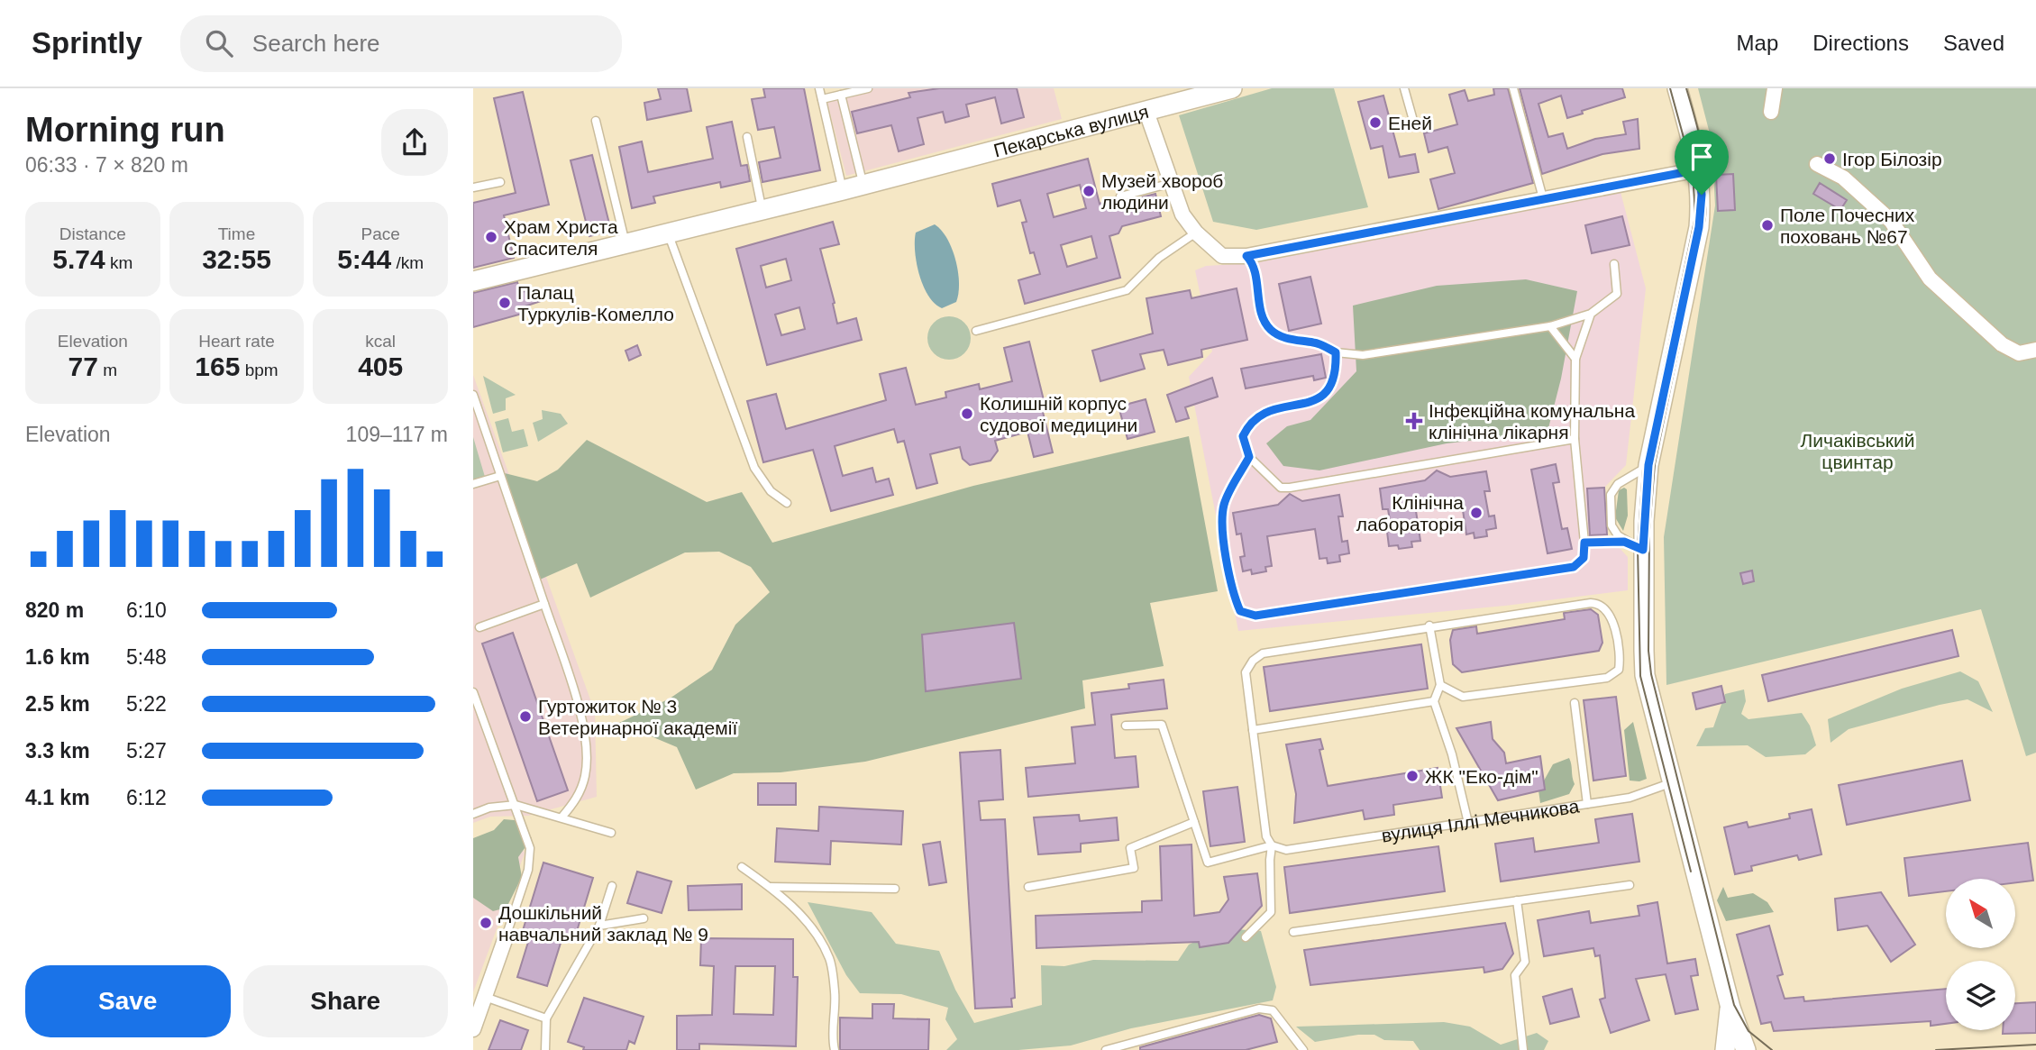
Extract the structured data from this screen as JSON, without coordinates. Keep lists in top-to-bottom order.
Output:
{
  "streets": {
    "main road": ["Пекарська вулиця"],
    "lane": ["вулиця Іллі Мечникова"]
  },
  "parks": ["Личаківський цвинтар"],
  "places": {
    "other": [
      "Еней",
      "Ігор Білозір",
      "Музей хвороб людини",
      "Поле Почесних поховань №67",
      "Храм Христа Спасителя",
      "Палац Туркулів-Комелло",
      "Колишній корпус судової медицини",
      "Клінічна лабораторія",
      "Гуртожиток № 3 Ветеринарної академії",
      "ЖК \"Еко-дім\"",
      "Дошкільний навчальний заклад № 9"
    ],
    "health": ["Інфекційна комунальна клінічна лікарня"]
  },
  "north": "top left",
  "page": {
    "header": "Sprintly",
    "search": "Search here",
    "nav": ["Map", "Directions", "Saved"],
    "heading": ["Morning run", "06:33 · 7 × 820 m"],
    "stats": [
      ["Distance", "5.74 km"],
      ["Time", "32:55"],
      ["Pace", "5:44 /km"],
      ["Elevation", "77 m"],
      ["Heart rate", "165 bpm"],
      ["kcal", "405"]
    ],
    "chart": ["Elevation", "109–117 m"],
    "list": [
      {
        "name": "820 m",
        "note": "6:10"
      },
      {
        "name": "1.6 km",
        "note": "5:48"
      },
      {
        "name": "2.5 km",
        "note": "5:22"
      },
      {
        "name": "3.3 km",
        "note": "5:27"
      },
      {
        "name": "4.1 km",
        "note": "6:12"
      }
    ],
    "buttons": ["Save", "Share"]
  }
}
